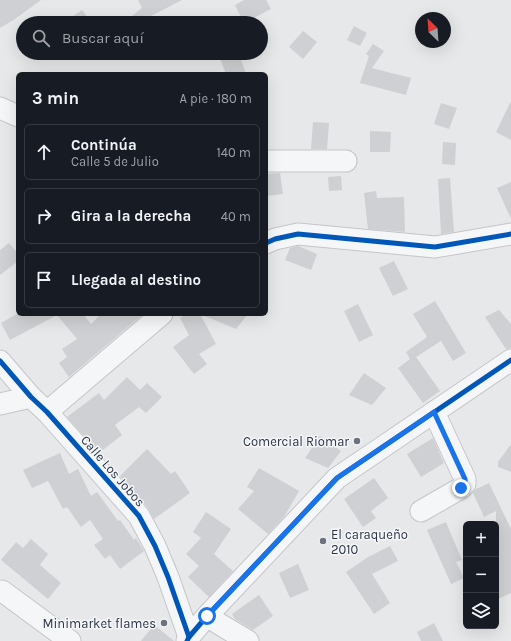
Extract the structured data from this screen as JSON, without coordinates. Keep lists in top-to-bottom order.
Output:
{
  "streets": {
    "street": ["Calle Los Jobos"]
  },
  "places": ["Comercial Riomar", "El caraqueño 2010", "Minimarket flames"],
  "north": "top left",
  "page": {
    "search": "Buscar aquí",
    "heading": ["3 min", "A pie · 180 m"],
    "list": [
      ["Continúa", "Calle 5 de Julio", "140 m"],
      ["Gira a la derecha", "40 m"],
      "Llegada al destino"
    ],
    "map_buttons": ["+", "−"]
  }
}
